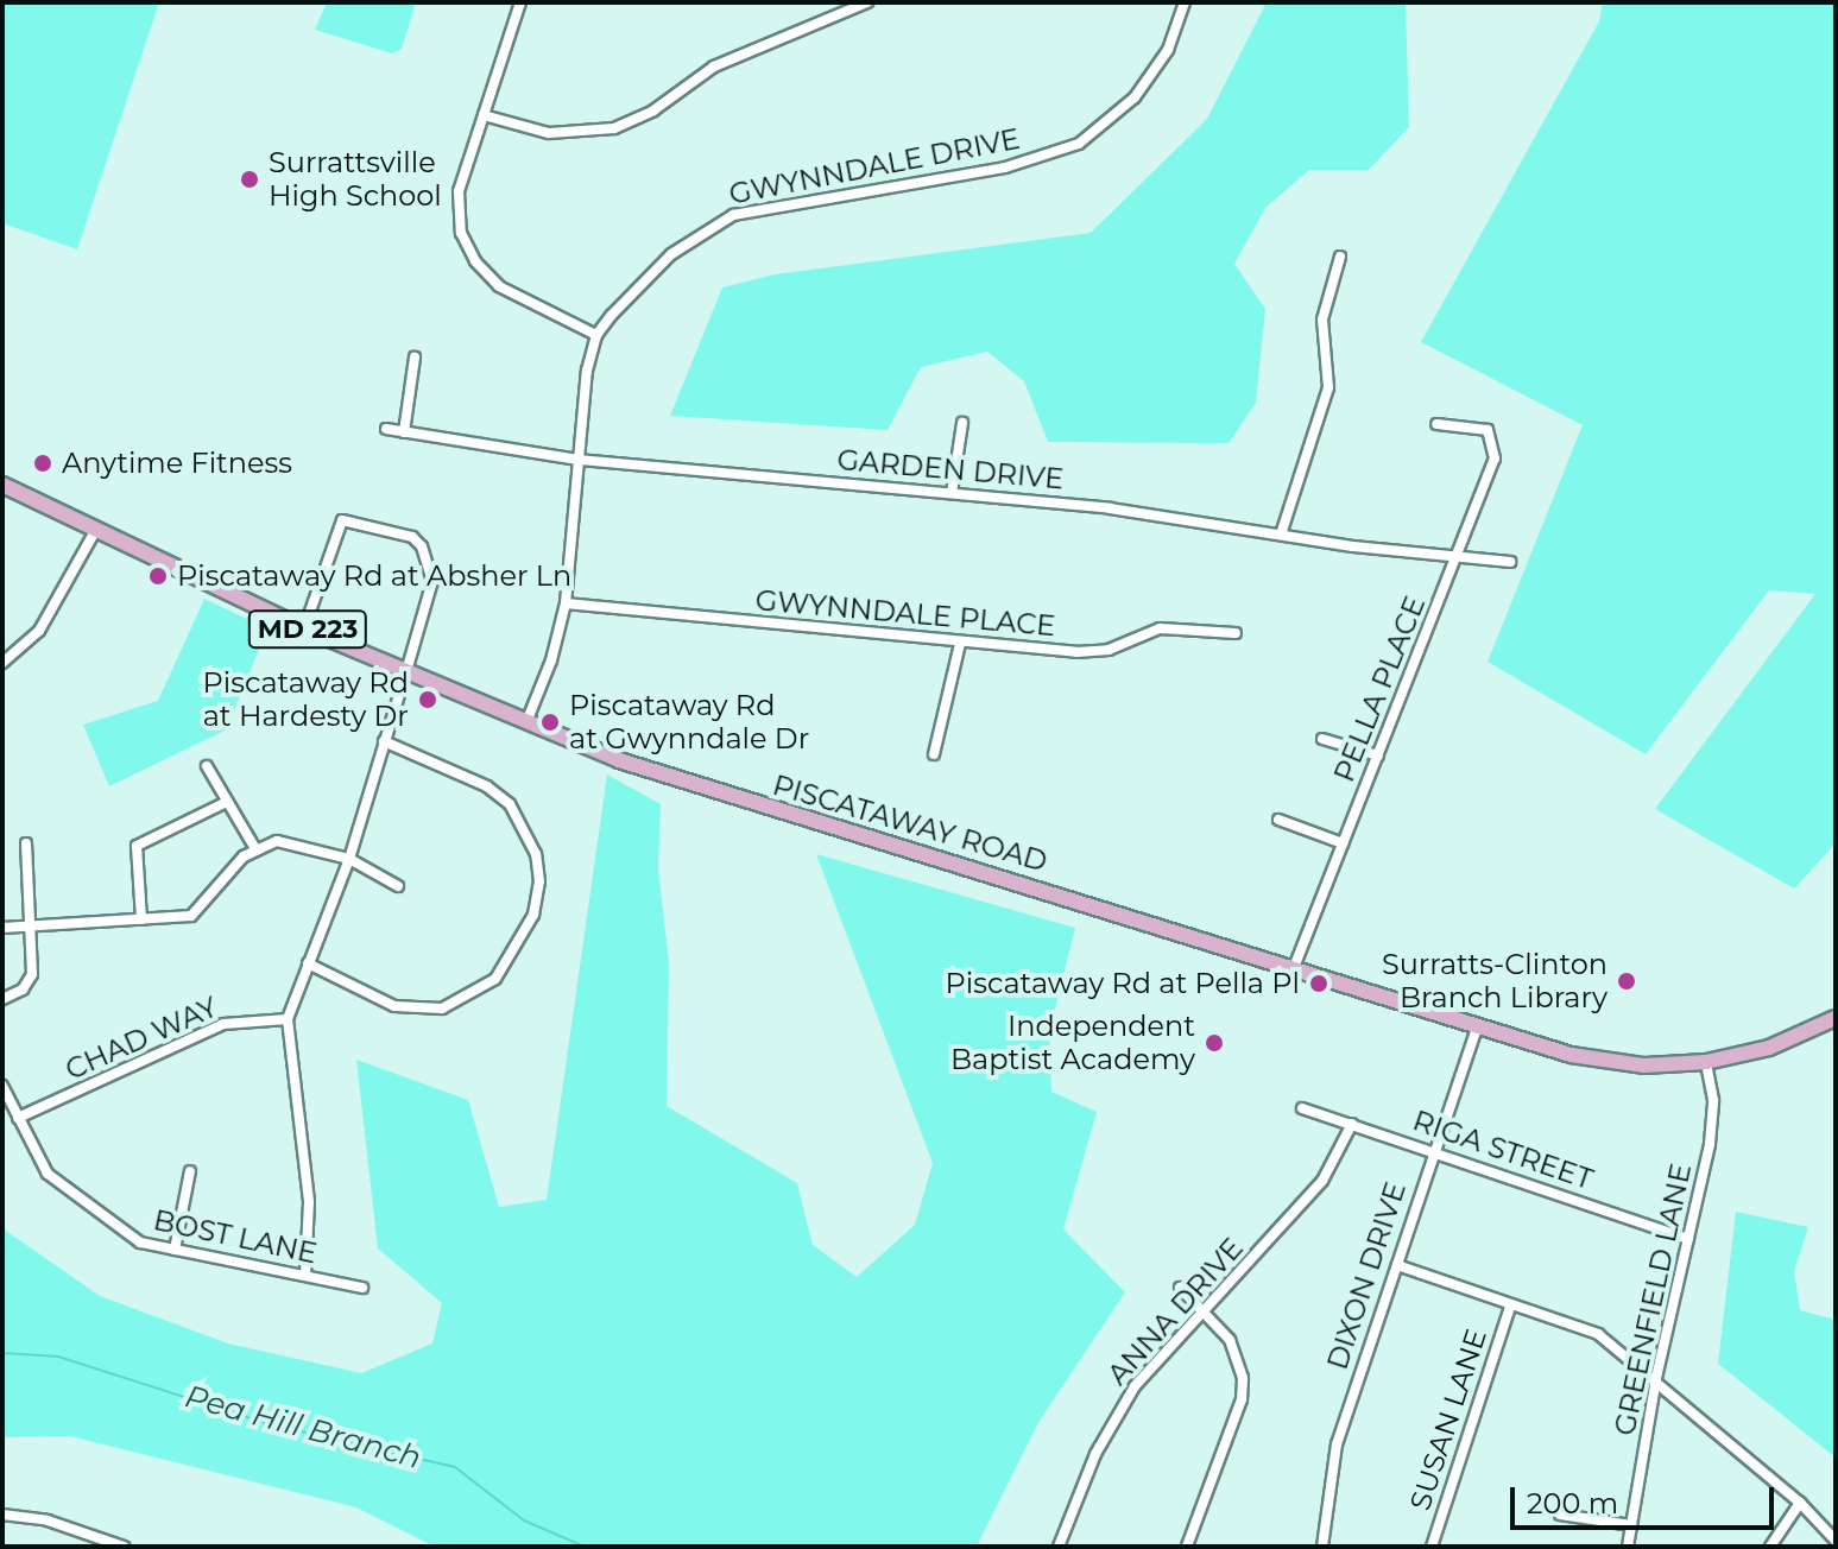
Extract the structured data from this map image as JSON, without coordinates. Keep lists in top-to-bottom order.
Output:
{
  "streets": {
    "main road": ["MD 223", "PISCATAWAY ROAD"],
    "street": [
      "GWYNNDALE DRIVE",
      "GARDEN DRIVE",
      "GWYNNDALE PLACE",
      "PELLA PLACE",
      "CHAD WAY",
      "RIGA STREET",
      "BOST LANE",
      "DIXON DRIVE",
      "GREENFIELD LANE",
      "ANNA DRIVE",
      "SUSAN LANE"
    ]
  },
  "crossings": [
    ["GARDEN DRIVE", "PELLA PLACE"],
    ["PELLA PLACE", "PISCATAWAY ROAD"],
    ["PISCATAWAY ROAD", "DIXON DRIVE"],
    ["PISCATAWAY ROAD", "GREENFIELD LANE"],
    ["CHAD WAY", "BOST LANE"],
    ["RIGA STREET", "DIXON DRIVE"],
    ["RIGA STREET", "GREENFIELD LANE"],
    ["RIGA STREET", "ANNA DRIVE"]
  ],
  "water": ["Pea Hill Branch"],
  "places": [
    "Surrattsville High School",
    "Anytime Fitness",
    "Piscataway Rd at Absher Ln",
    "Piscataway Rd at Hardesty Dr",
    "Piscataway Rd at Gwynndale Dr",
    "Surratts-Clinton Branch Library",
    "Piscataway Rd at Pella Pl",
    "Independent Baptist Academy"
  ],
  "scale_bar": "200 m"
}
